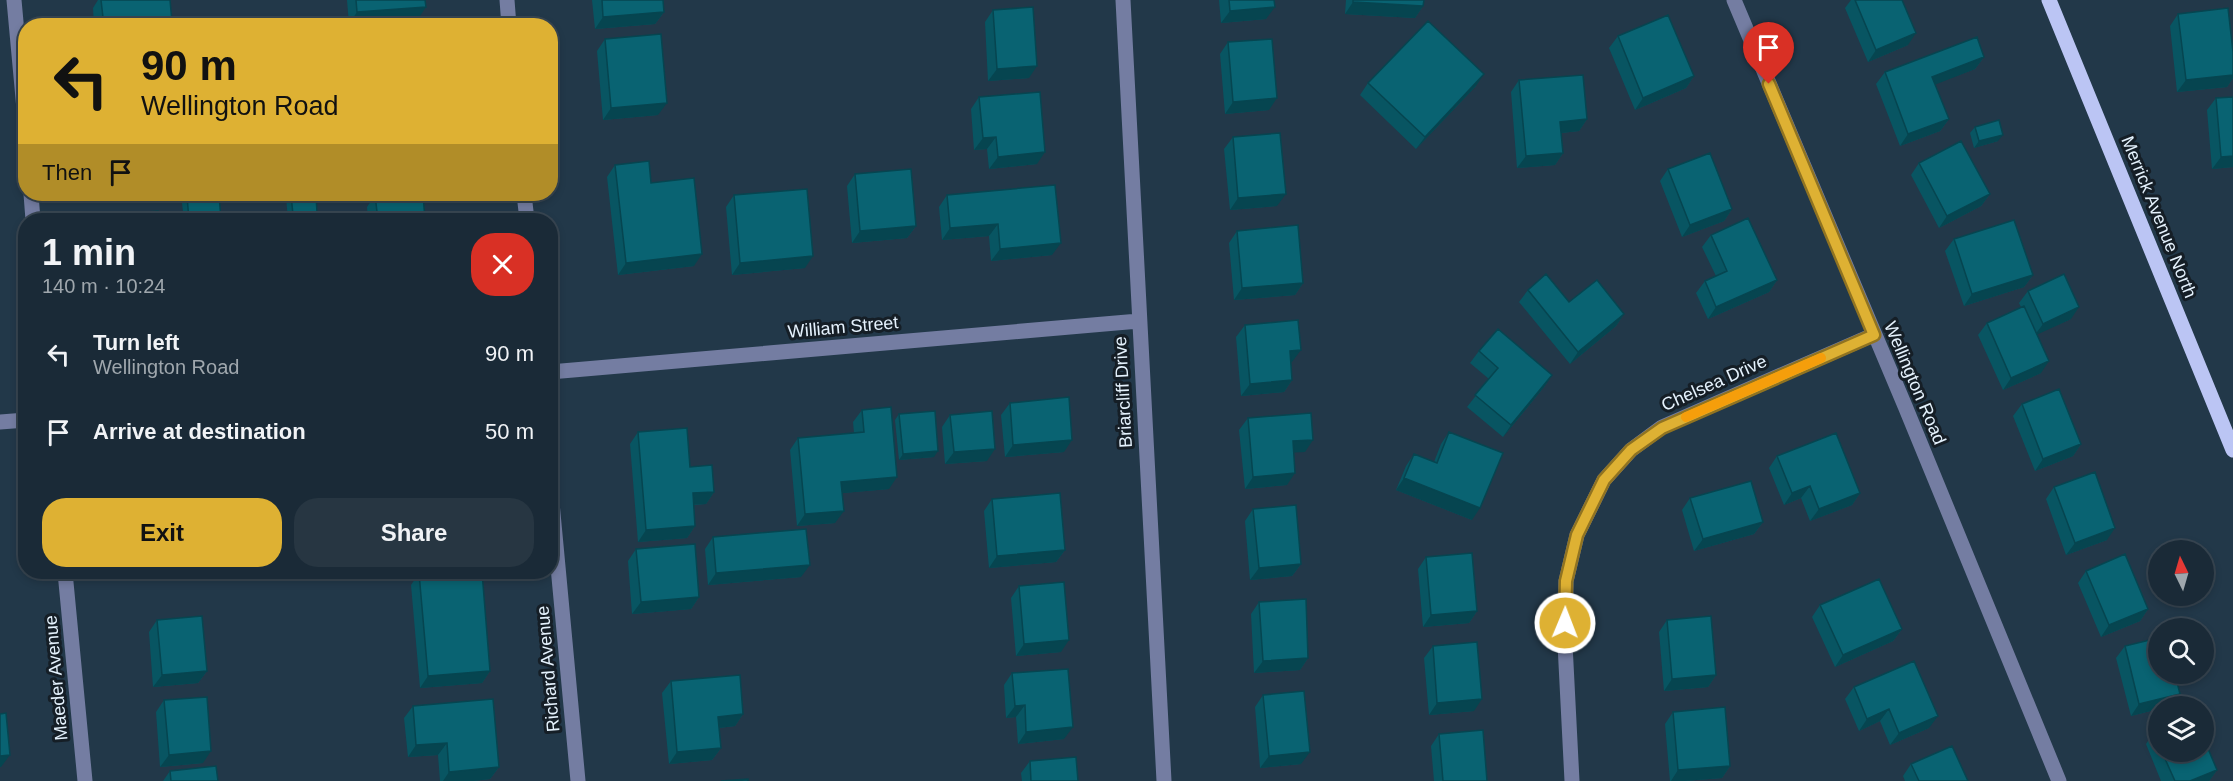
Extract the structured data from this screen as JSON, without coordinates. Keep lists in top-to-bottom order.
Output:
{
  "streets": {
    "main road": ["Merrick Avenue North"],
    "street": [
      "William Street",
      "Chelsea Drive",
      "Wellington Road",
      "Briarcliff Drive",
      "Richard Avenue",
      "Maeder Avenue"
    ]
  },
  "crossings": [
    ["William Street", "Briarcliff Drive"],
    ["Chelsea Drive", "Wellington Road"]
  ],
  "north": "top",
  "page": {
    "turn": ["90 m", "Wellington Road"],
    "then": "Then",
    "heading": ["1 min", "140 m · 10:24"],
    "list": [
      {
        "name": "Turn left",
        "note": "Wellington Road",
        "value": "90 m"
      },
      {
        "name": "Arrive at destination",
        "value": "50 m"
      }
    ],
    "buttons": ["Exit", "Share"]
  }
}
